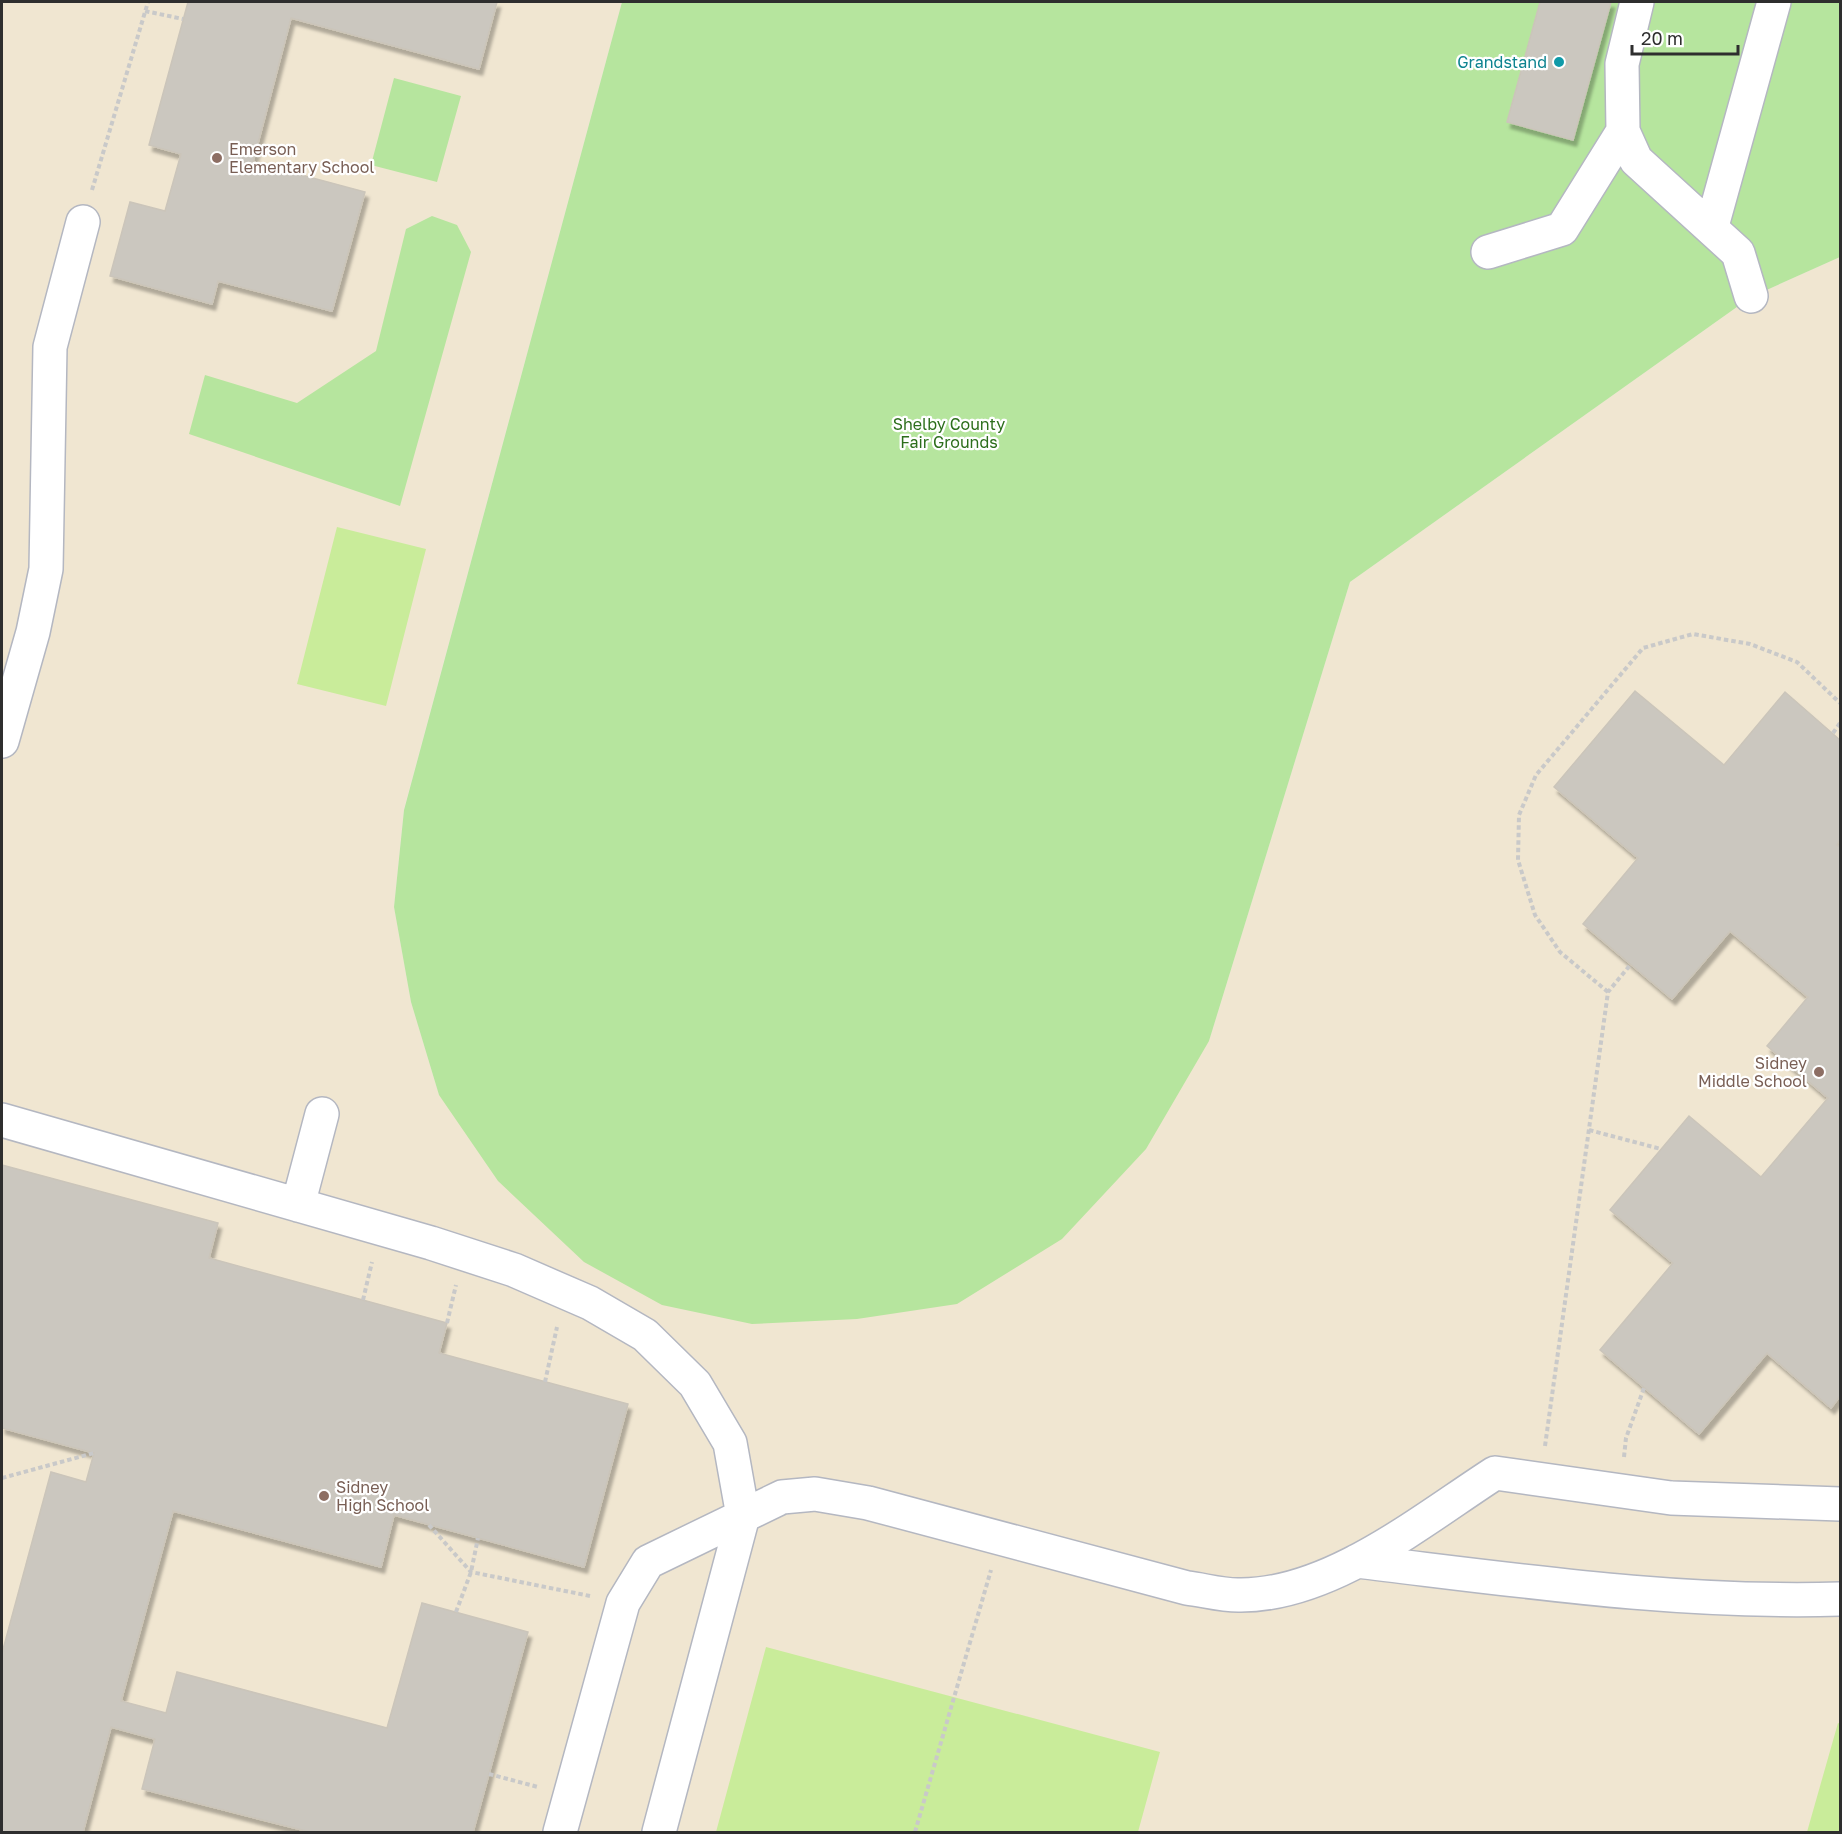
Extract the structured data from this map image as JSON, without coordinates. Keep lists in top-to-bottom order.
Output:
{
  "parks": ["Shelby County Fair Grounds"],
  "places": [
    "Grandstand",
    "Emerson Elementary School",
    "Sidney Middle School",
    "Sidney High School"
  ],
  "scale_bar": "20 m"
}
